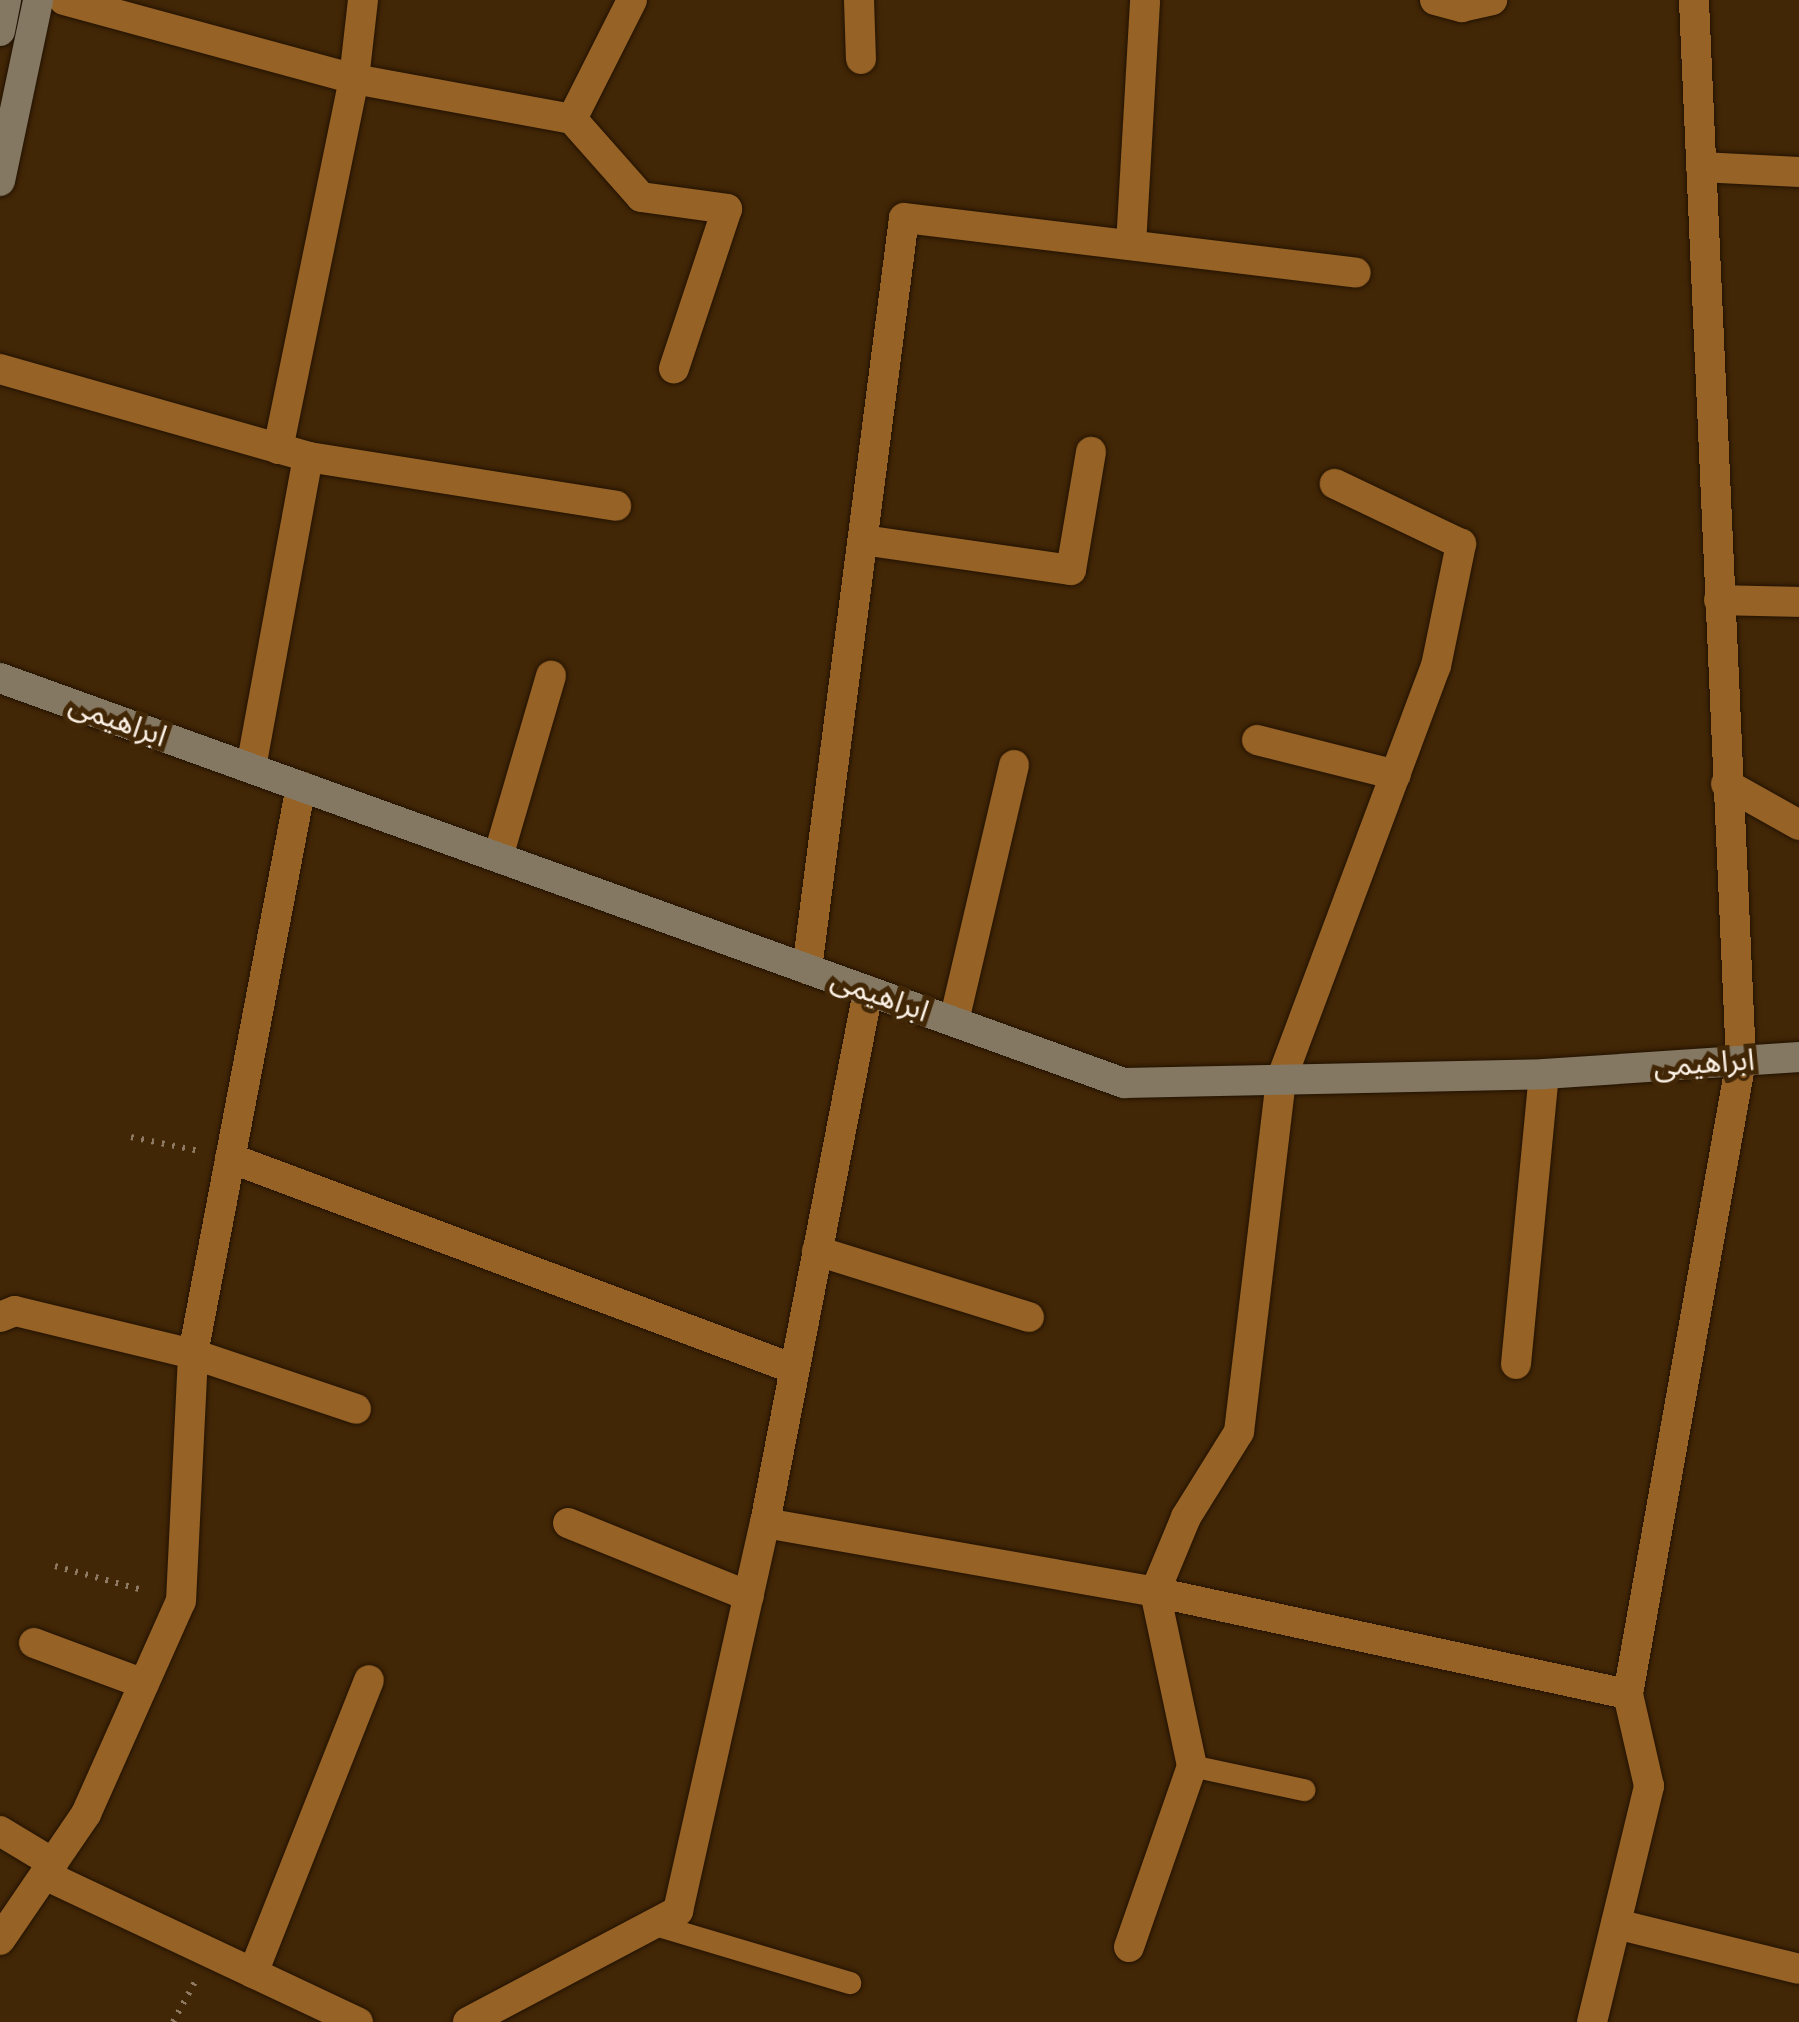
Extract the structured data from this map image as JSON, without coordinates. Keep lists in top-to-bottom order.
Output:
{
  "streets": {
    "main road": ["ابراهیمی"]
  }
}
